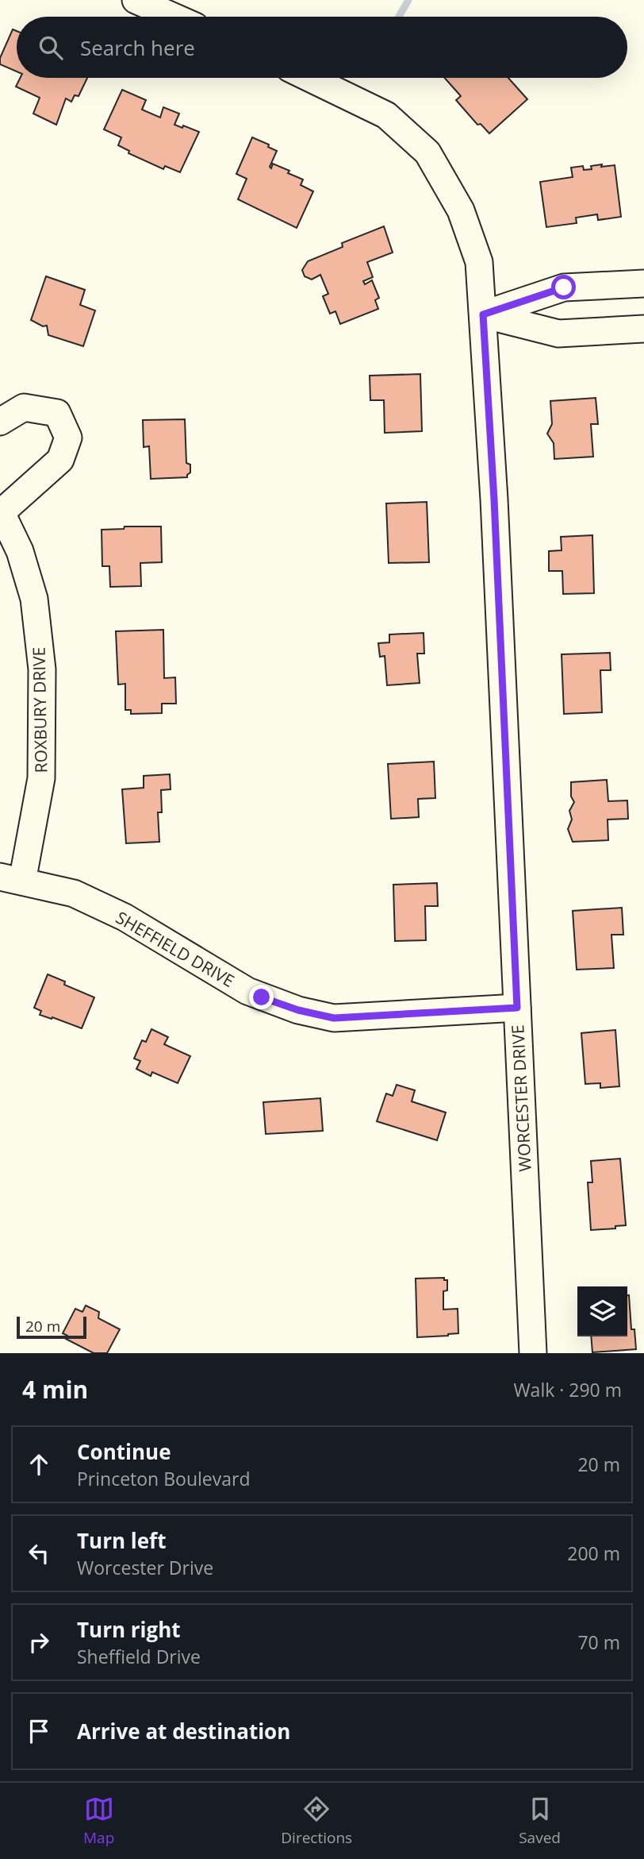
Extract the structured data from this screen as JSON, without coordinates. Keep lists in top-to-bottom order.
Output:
{
  "streets": {
    "street": ["ROXBURY DRIVE", "SHEFFIELD DRIVE", "WORCESTER DRIVE"]
  },
  "crossings": [
    ["ROXBURY DRIVE", "SHEFFIELD DRIVE"],
    ["SHEFFIELD DRIVE", "WORCESTER DRIVE"]
  ],
  "scale_bar": "20 m",
  "page": {
    "search": "Search here",
    "scale": "20 m",
    "heading": ["4 min", "Walk · 290 m"],
    "list": [
      ["Continue", "Princeton Boulevard", "20 m"],
      ["Turn left", "Worcester Drive", "200 m"],
      ["Turn right", "Sheffield Drive", "70 m"],
      "Arrive at destination"
    ],
    "nav": ["Map", "Directions", "Saved"]
  }
}
